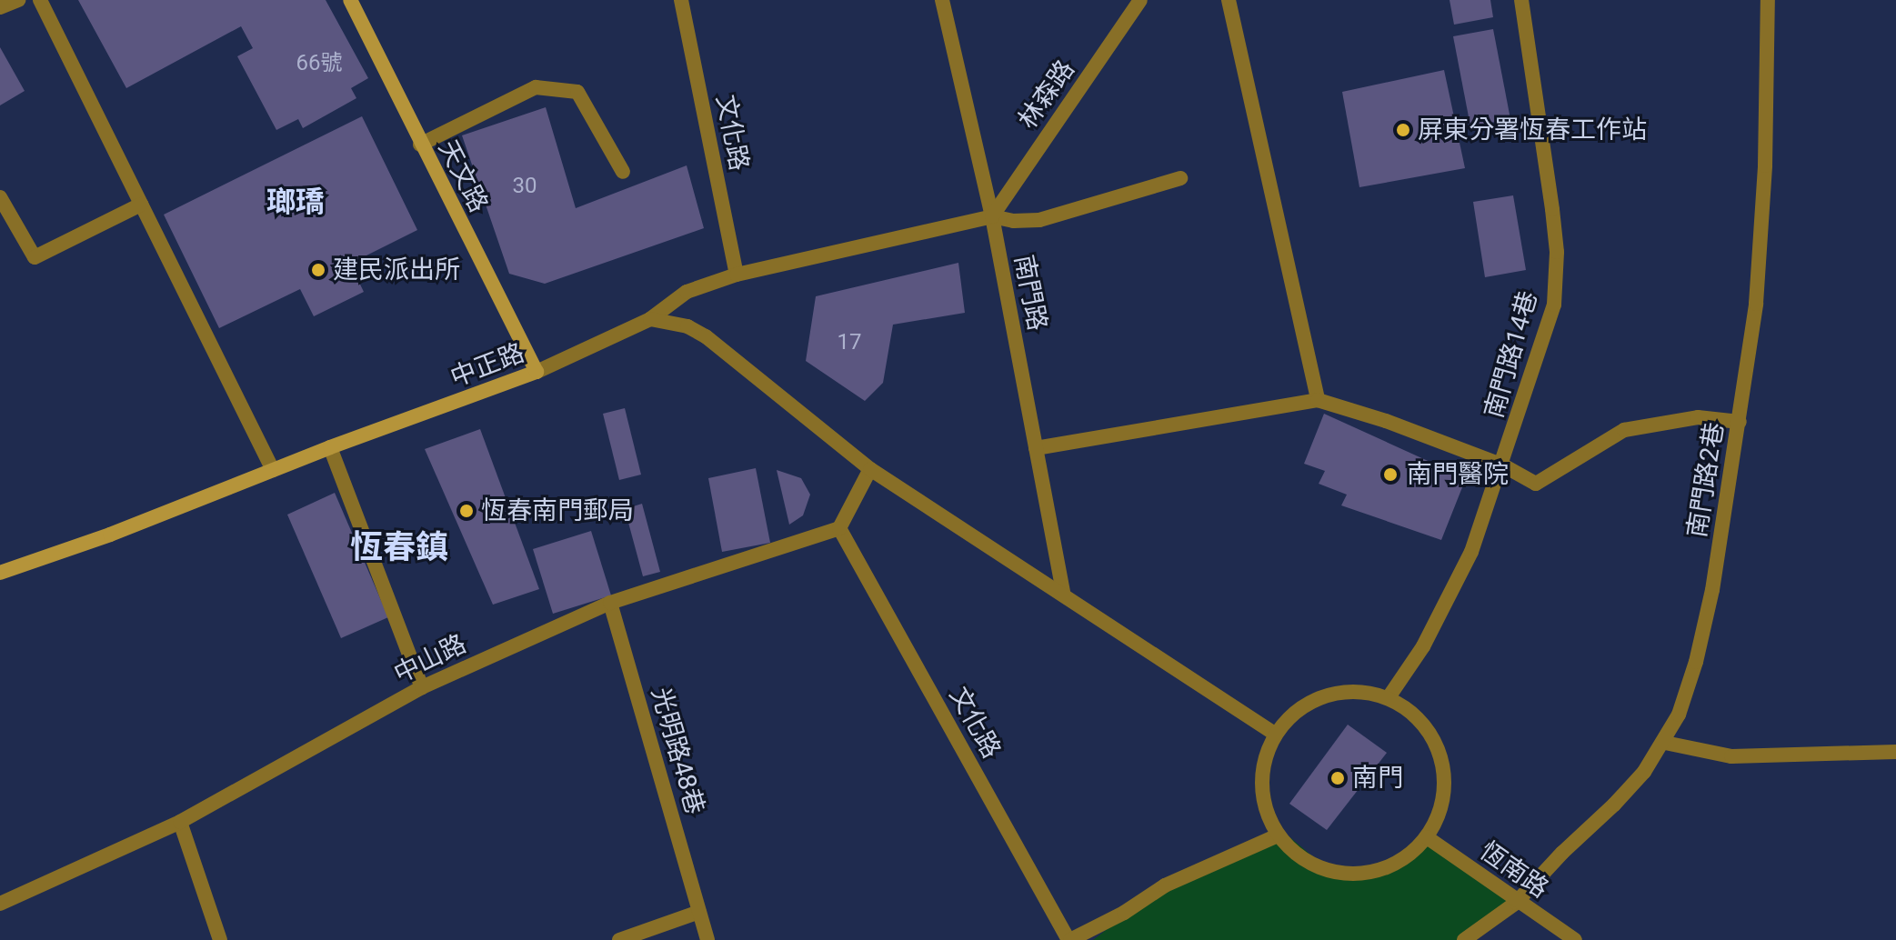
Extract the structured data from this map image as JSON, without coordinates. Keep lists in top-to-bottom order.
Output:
{
  "streets": {
    "main road": ["天文路", "中正路"],
    "street": [
      "林森路",
      "文化路",
      "南門路",
      "南門路14巷",
      "南門路2巷",
      "中山路",
      "光明路48巷",
      "恆南路"
    ]
  },
  "crossings": [
    ["林森路", "南門路"],
    ["林森路", "中正路"],
    ["文化路", "中正路"],
    ["文化路", "中山路"],
    ["天文路", "中正路"],
    ["南門路", "中正路"],
    ["南門路2巷", "恆南路"],
    ["中山路", "光明路48巷"]
  ],
  "districts": ["瑯𤩝", "恆春鎮"],
  "places": [
    "屏東分署恆春工作站",
    "建民派出所",
    "南門醫院",
    "恆春南門郵局",
    "南門"
  ],
  "house_numbers": ["66號", "30", "17"]
}
